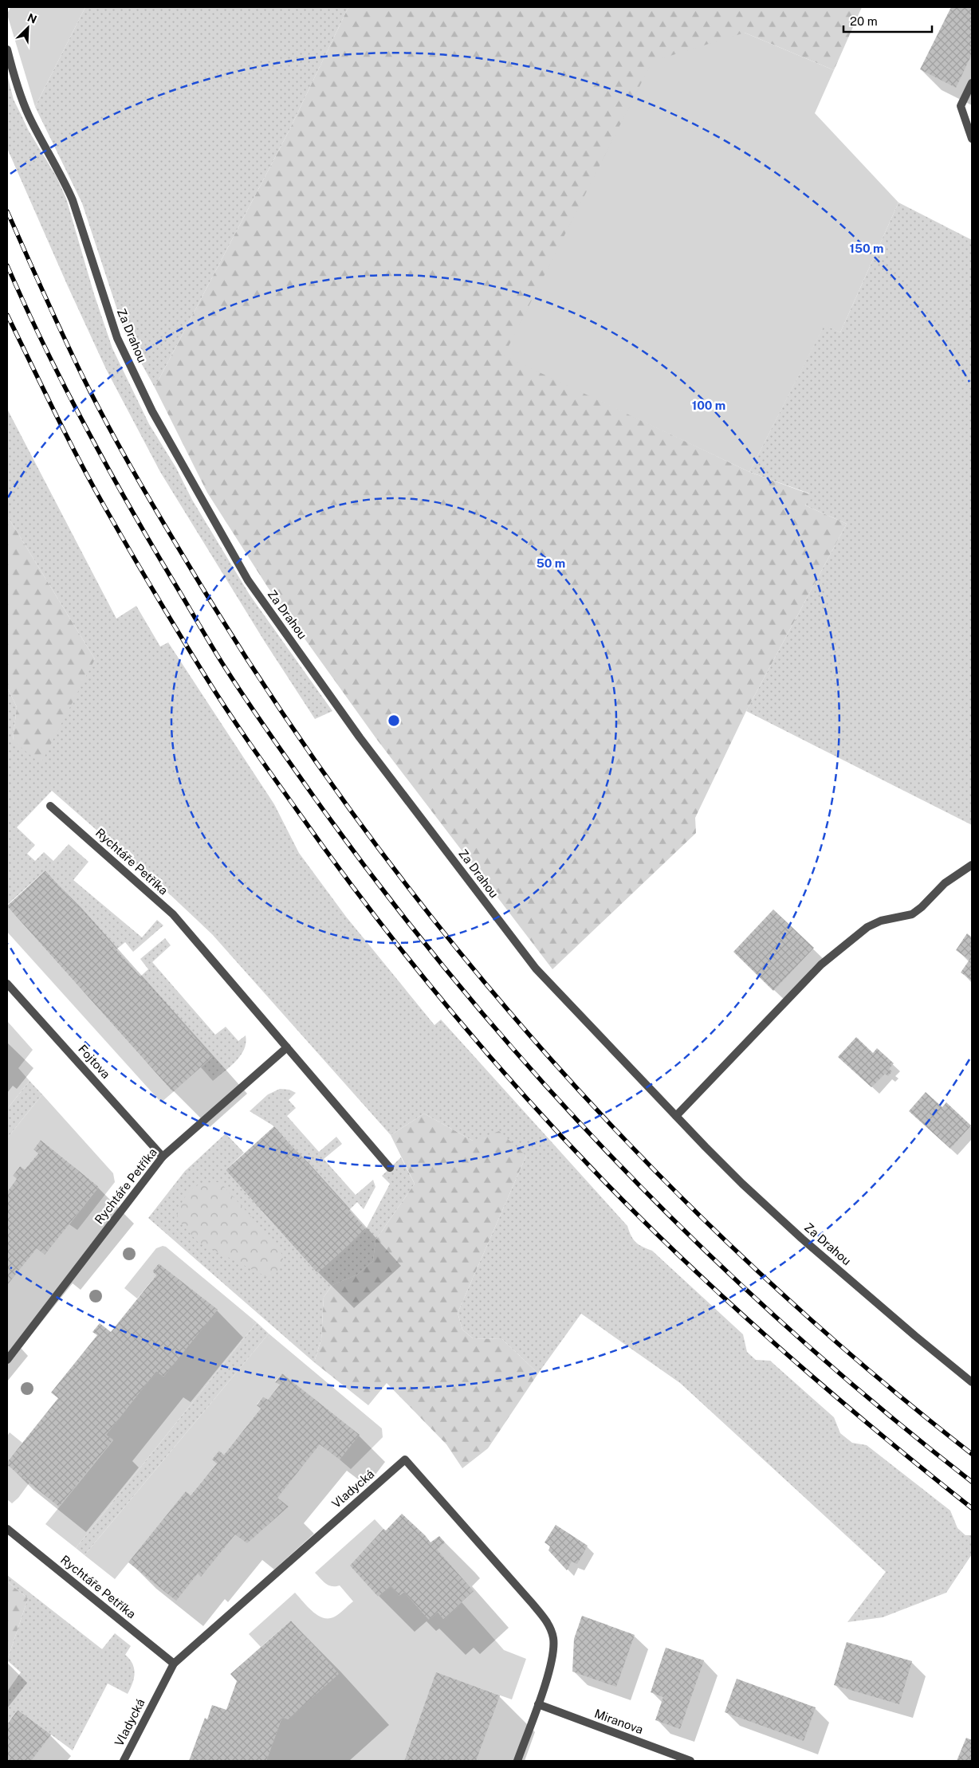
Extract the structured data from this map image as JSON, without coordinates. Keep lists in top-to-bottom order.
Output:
{
  "streets": {
    "street": [
      "Za Drahou",
      "Rychtáře Petříka",
      "Fojtova",
      "Vladycká",
      "Miranova"
    ]
  },
  "crossings": [
    ["Rychtáře Petříka", "Fojtova"],
    ["Rychtáře Petříka", "Vladycká"],
    ["Vladycká", "Miranova"]
  ],
  "scale_bar": "20 m",
  "north": "top right",
  "rings": ["150 m", "100 m", "50 m"]
}
